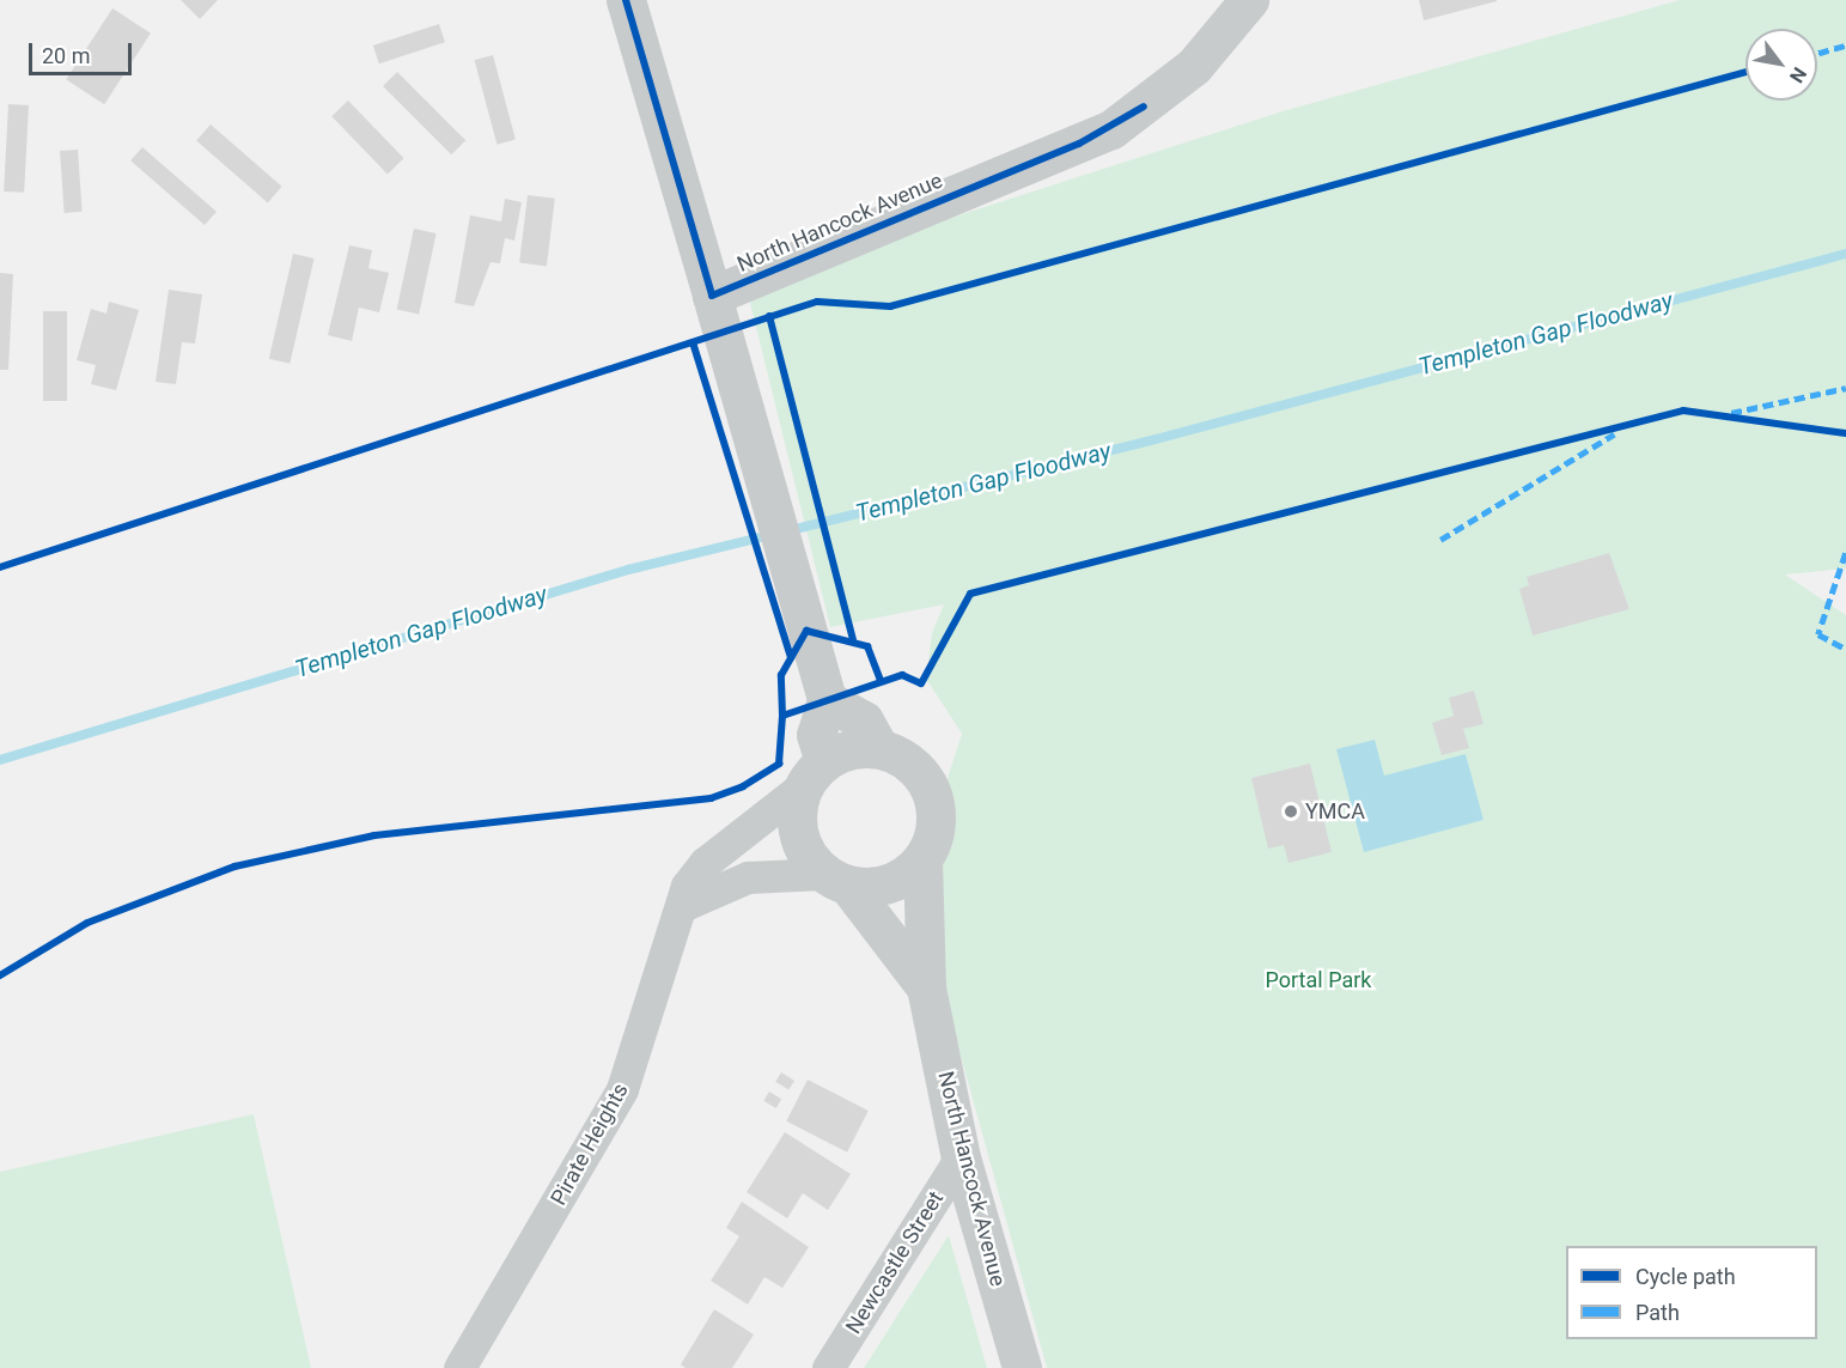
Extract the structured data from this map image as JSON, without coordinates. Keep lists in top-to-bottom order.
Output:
{
  "streets": {
    "street": ["North Hancock Avenue", "Pirate Heights", "Newcastle Street"]
  },
  "crossings": [
    ["North Hancock Avenue", "Pirate Heights"],
    ["North Hancock Avenue", "Newcastle Street"]
  ],
  "water": ["Templeton Gap Floodway"],
  "parks": ["Portal Park"],
  "places": ["YMCA"],
  "legend": ["Cycle path", "Path"],
  "scale_bar": "20 m",
  "north": "bottom right"
}
